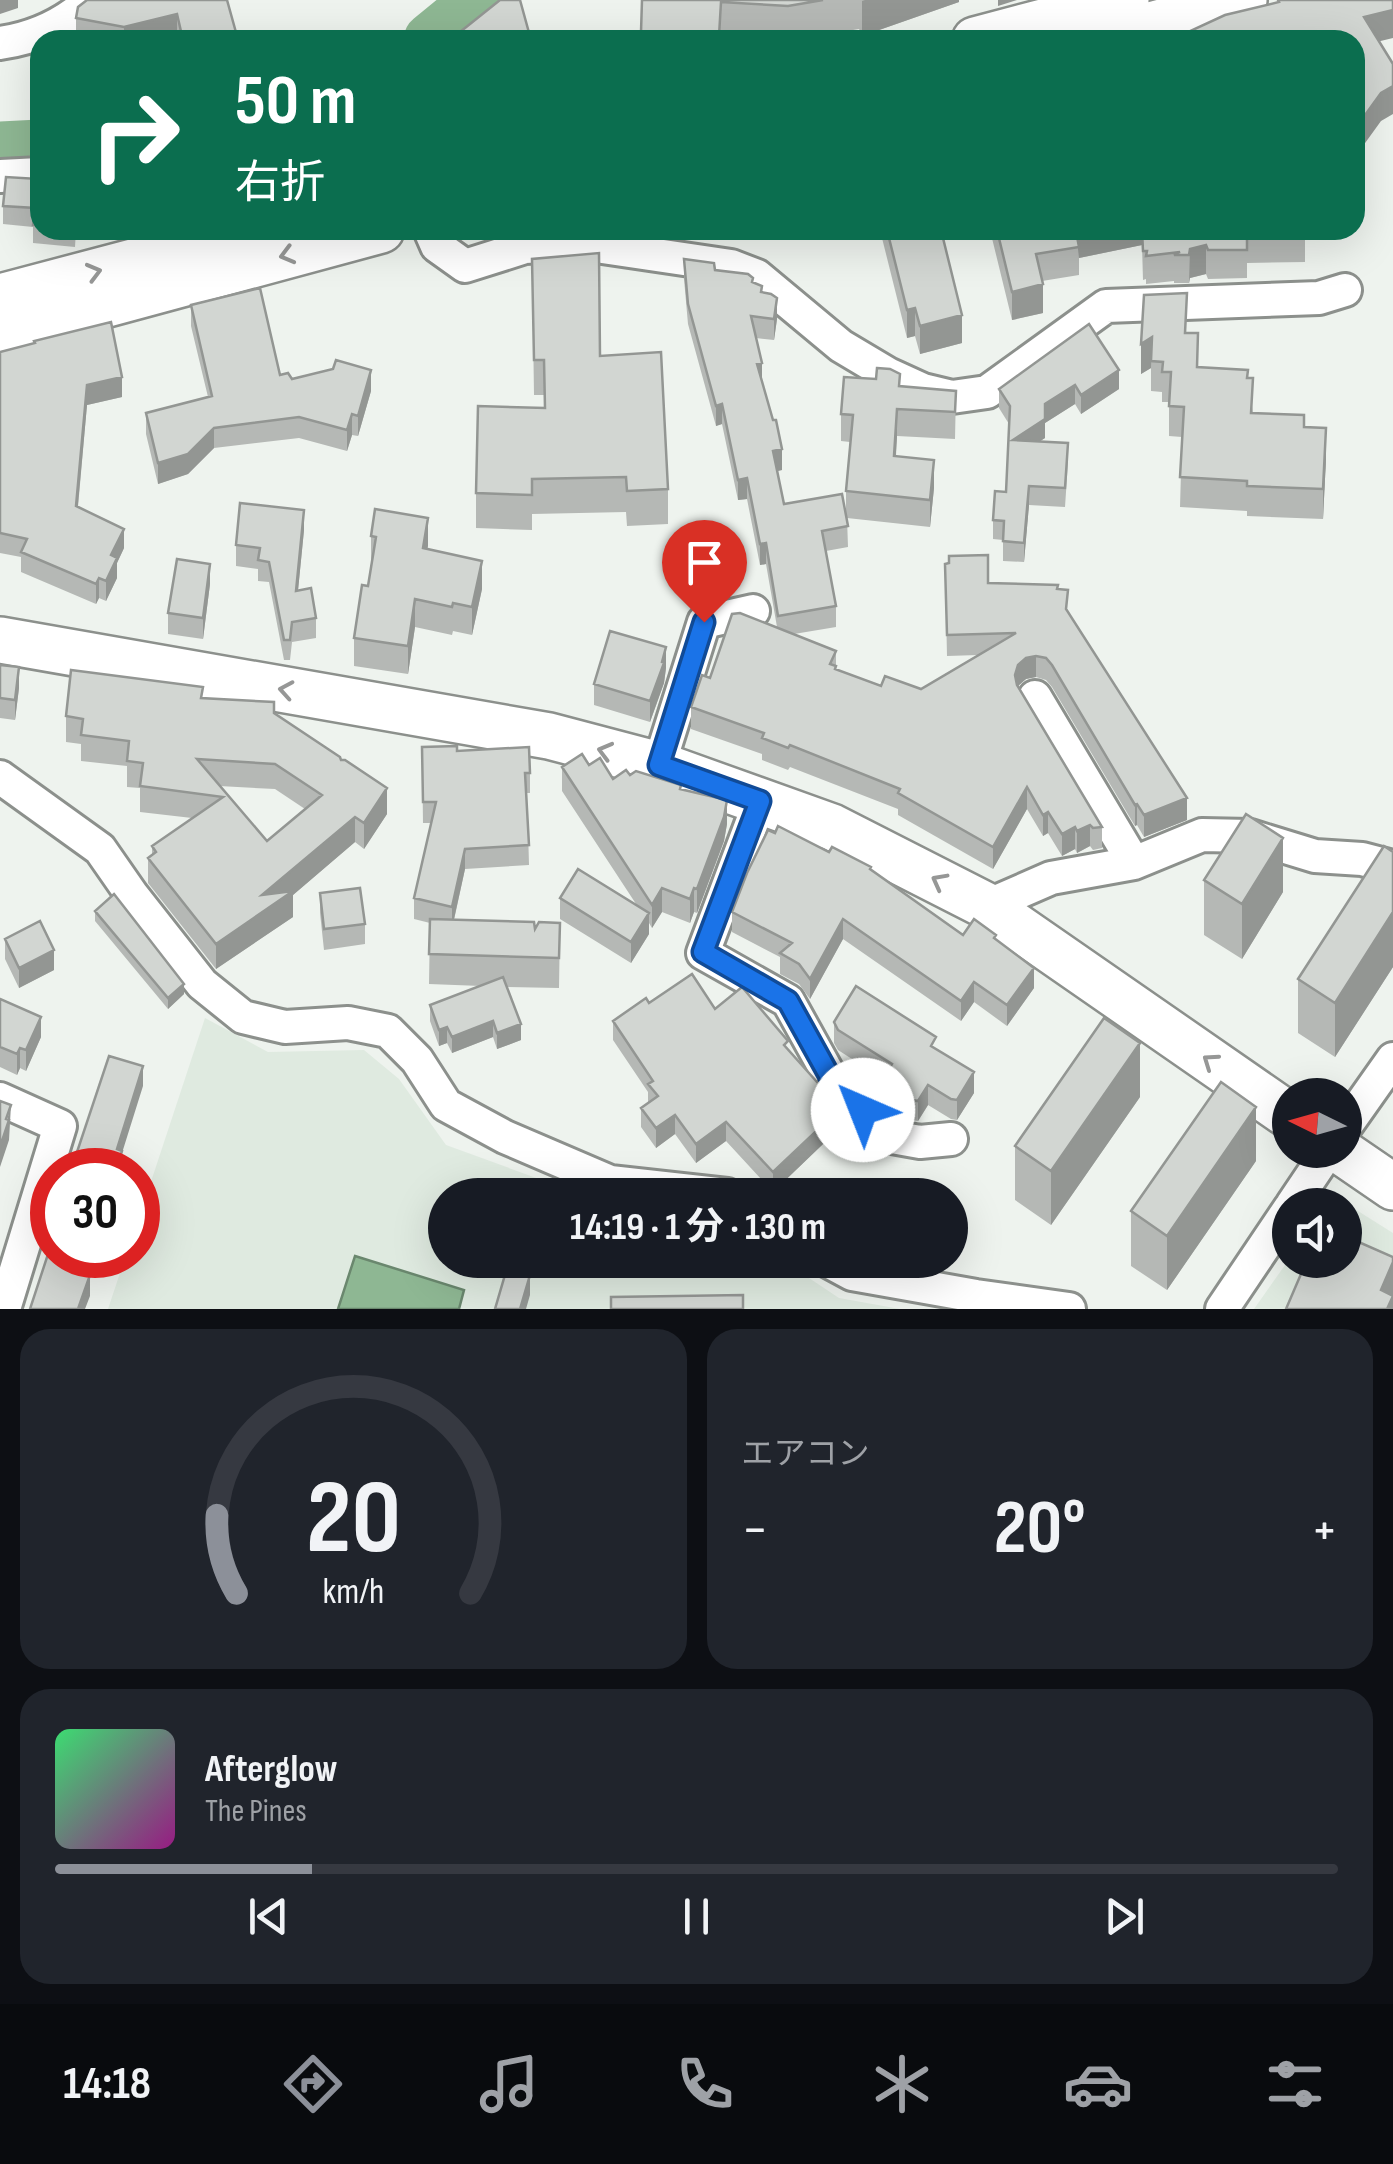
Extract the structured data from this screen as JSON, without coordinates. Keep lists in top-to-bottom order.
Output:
{
  "north": "left",
  "page": {
    "turn": ["50 m", "右折"],
    "limit": "30",
    "trip": "14:19 · 1 分 · 130 m",
    "tile": "エアコン",
    "heat": ["−", "20°", "+"],
    "song": ["Afterglow", "The Pines"],
    "tabs": "14:18",
    "gauge": ["20", "km/h"]
  }
}
